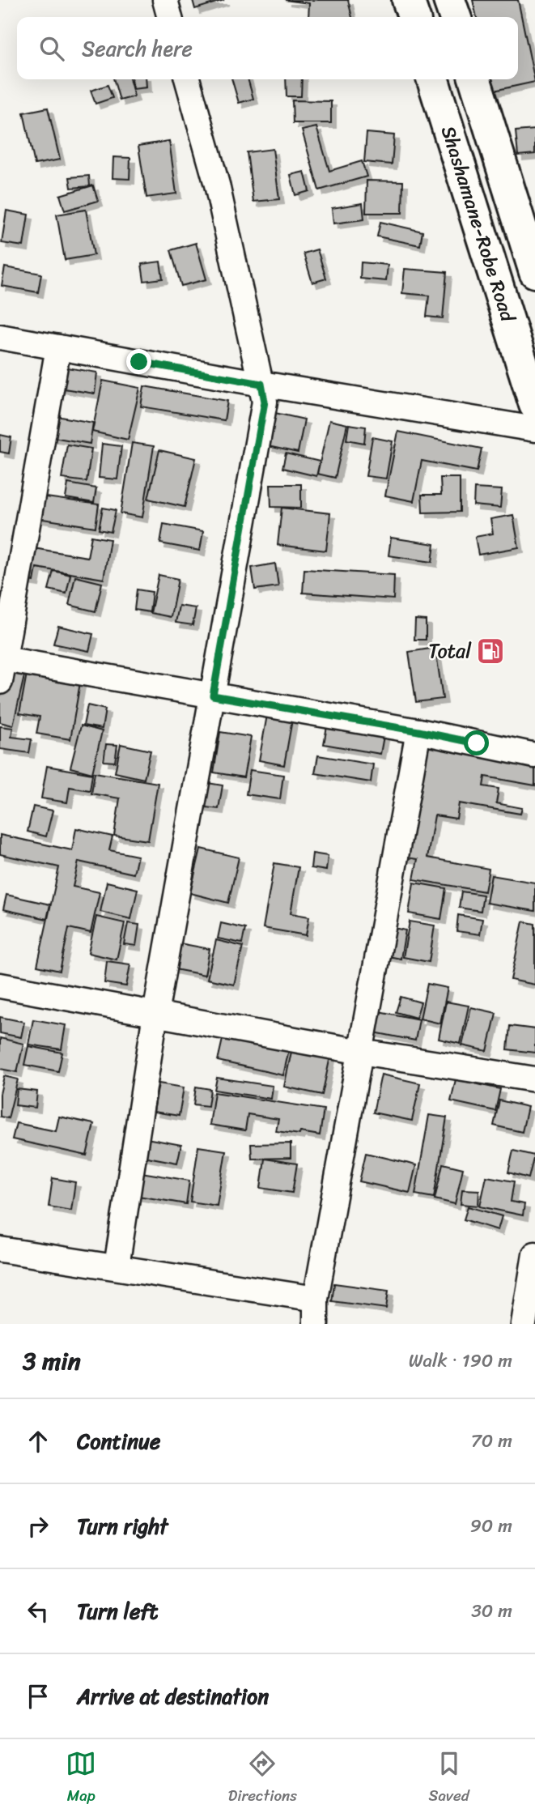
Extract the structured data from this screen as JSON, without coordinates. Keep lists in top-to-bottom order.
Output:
{
  "streets": {
    "main road": ["Shashamane-Robe Road"]
  },
  "places": {
    "fuel station": ["Total"]
  },
  "page": {
    "search": "Search here",
    "heading": ["3 min", "Walk · 190 m"],
    "list": [
      ["Continue", "70 m"],
      ["Turn right", "90 m"],
      ["Turn left", "30 m"],
      "Arrive at destination"
    ],
    "nav": ["Map", "Directions", "Saved"]
  }
}
